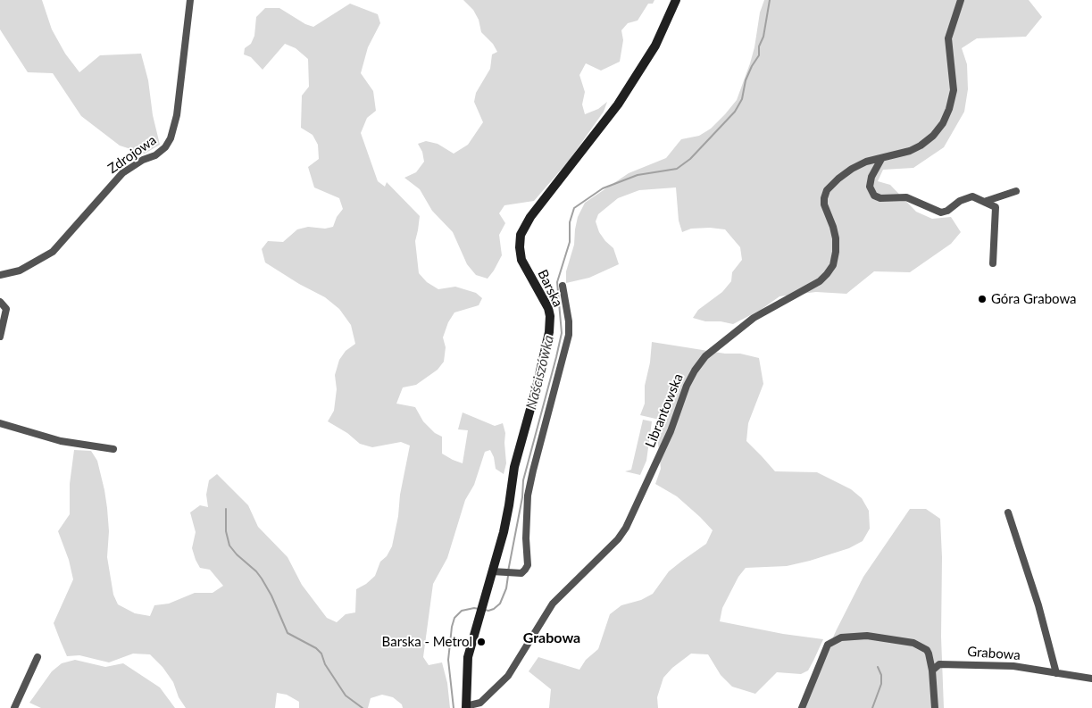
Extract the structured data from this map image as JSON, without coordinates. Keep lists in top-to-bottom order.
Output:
{
  "streets": {
    "street": [
      "Zdrojowa",
      "Barska",
      "Librantowska",
      "Grabowa"
    ]
  },
  "crossings": [
    ["Barska", "Librantowska"]
  ],
  "districts": ["Grabowa"],
  "water": ["Naściszówka"],
  "places": ["Góra Grabowa", "Barska - Metrol"]
}
